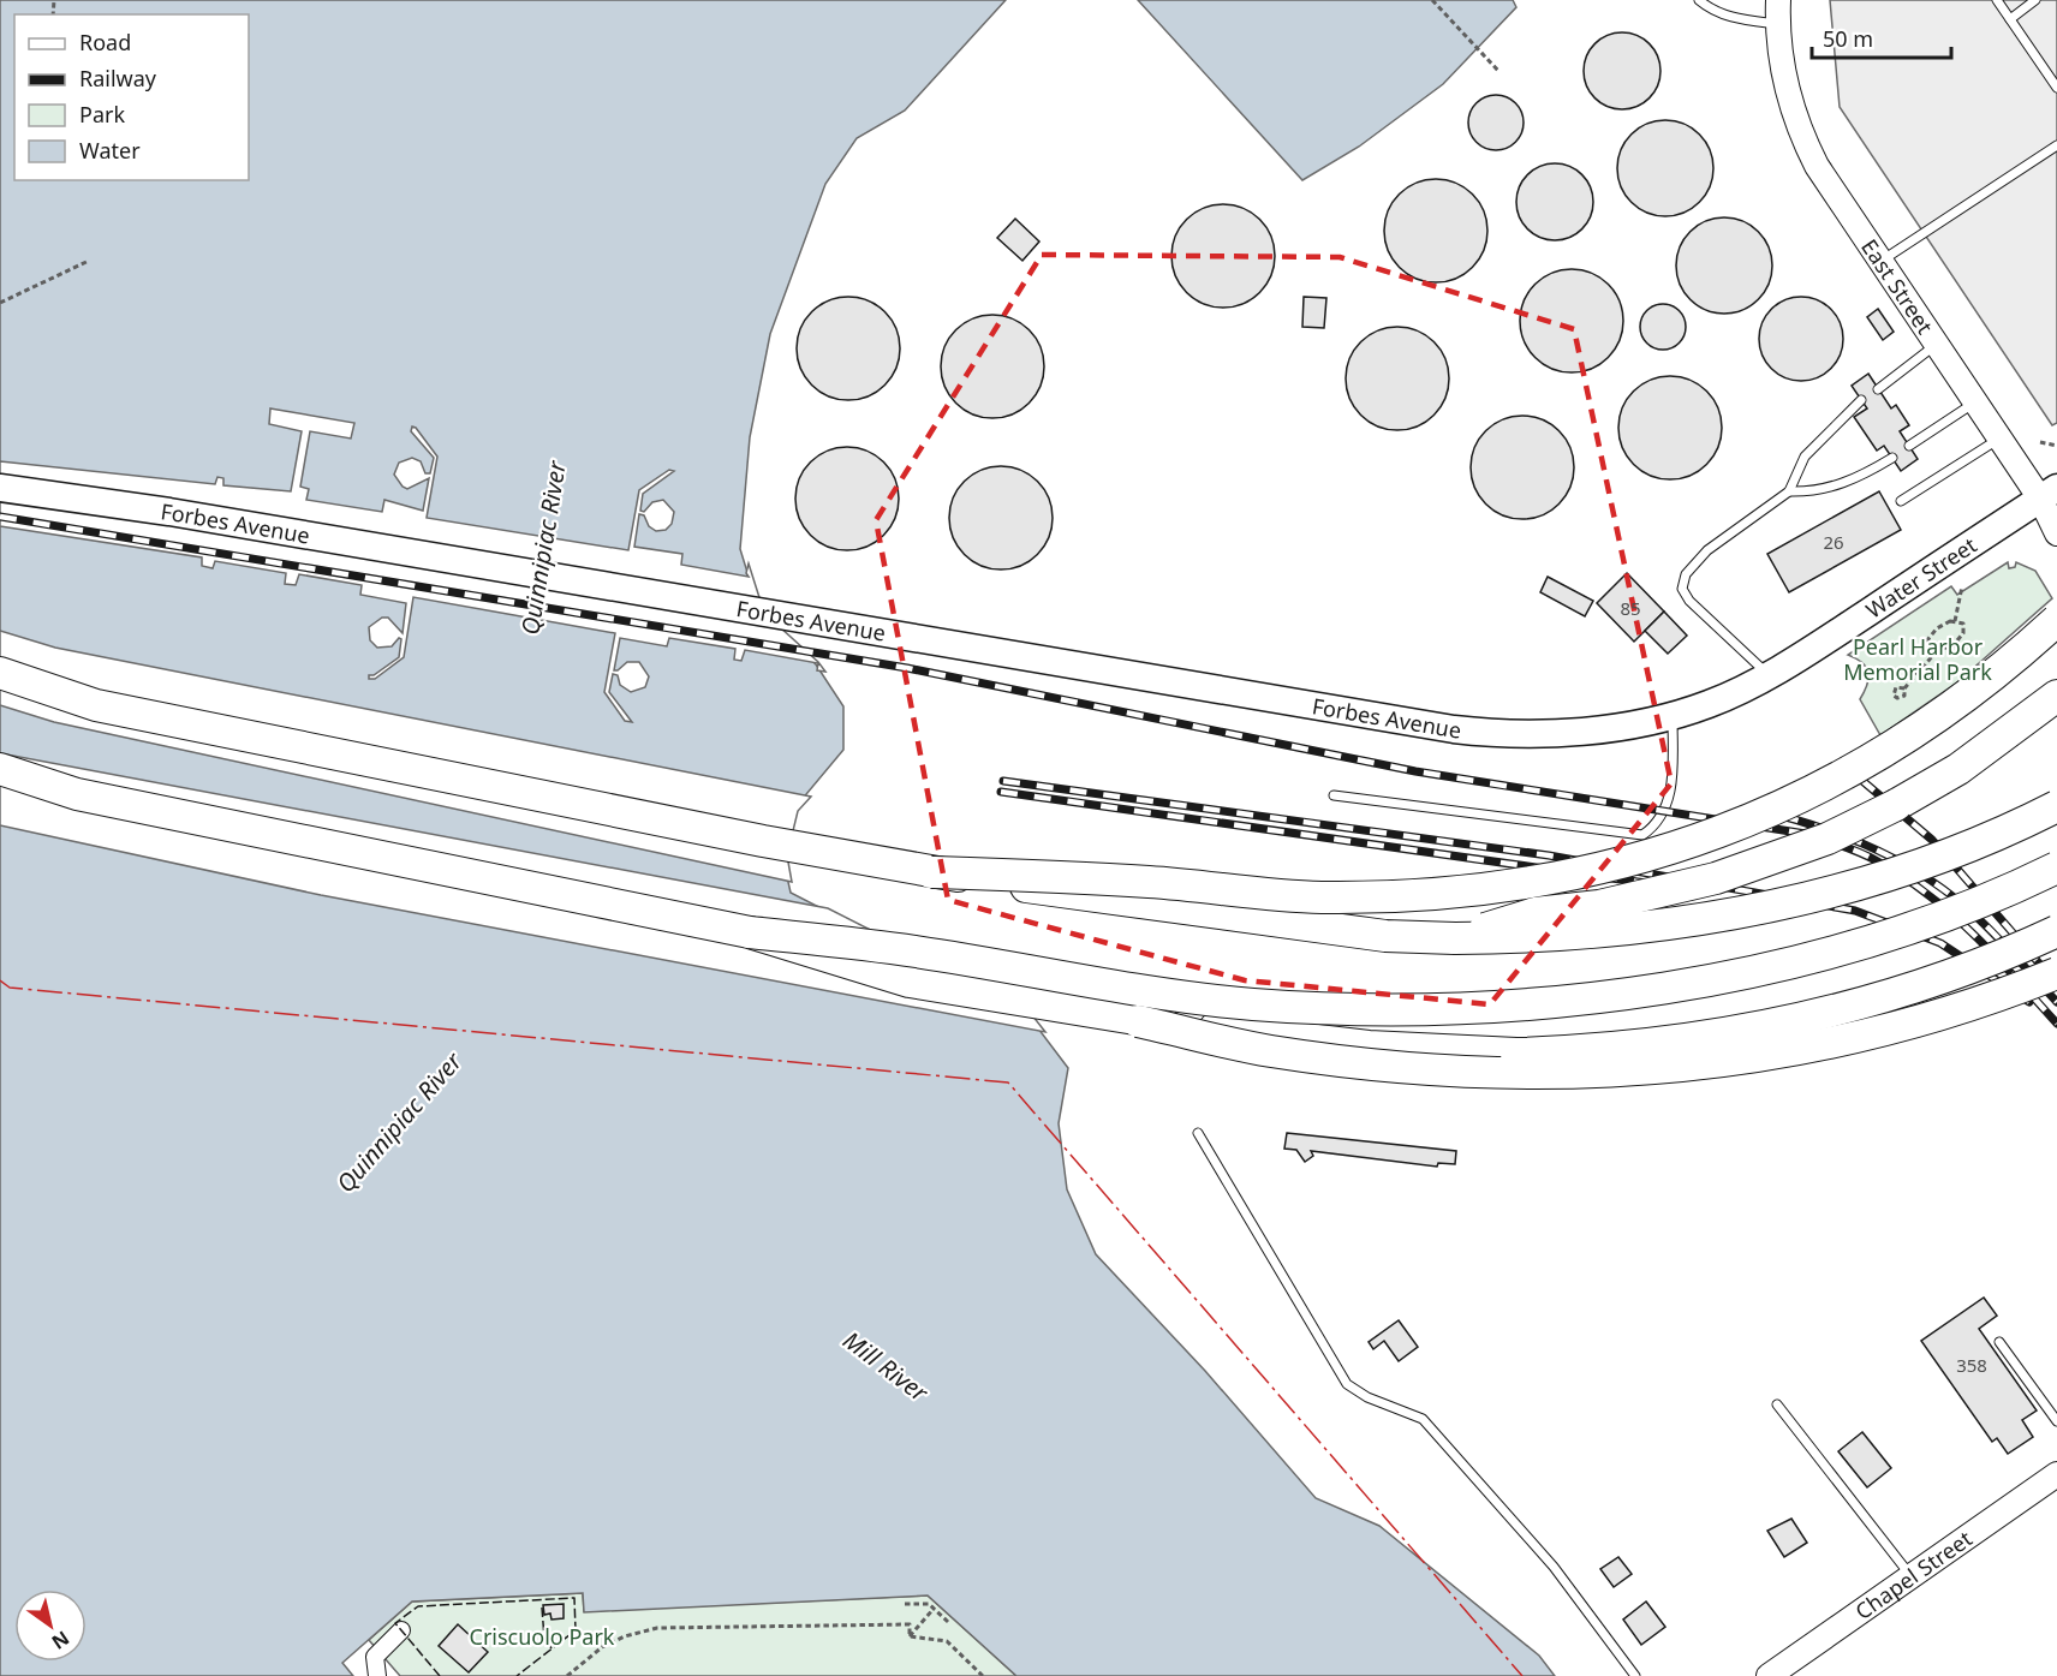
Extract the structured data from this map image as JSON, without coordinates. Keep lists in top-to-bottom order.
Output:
{
  "streets": {
    "main road": [
      "East Street",
      "Forbes Avenue",
      "Water Street",
      "Chapel Street"
    ]
  },
  "crossings": [
    ["East Street", "Water Street"],
    ["Forbes Avenue", "Water Street"]
  ],
  "water": ["Quinnipiac River", "Mill River"],
  "parks": ["Pearl Harbor Memorial Park", "Criscuolo Park"],
  "house_numbers": ["26", "85", "358"],
  "legend": [
    "Road",
    "Railway",
    "Park",
    "Water"
  ],
  "scale_bar": "50 m",
  "north": "bottom right"
}
